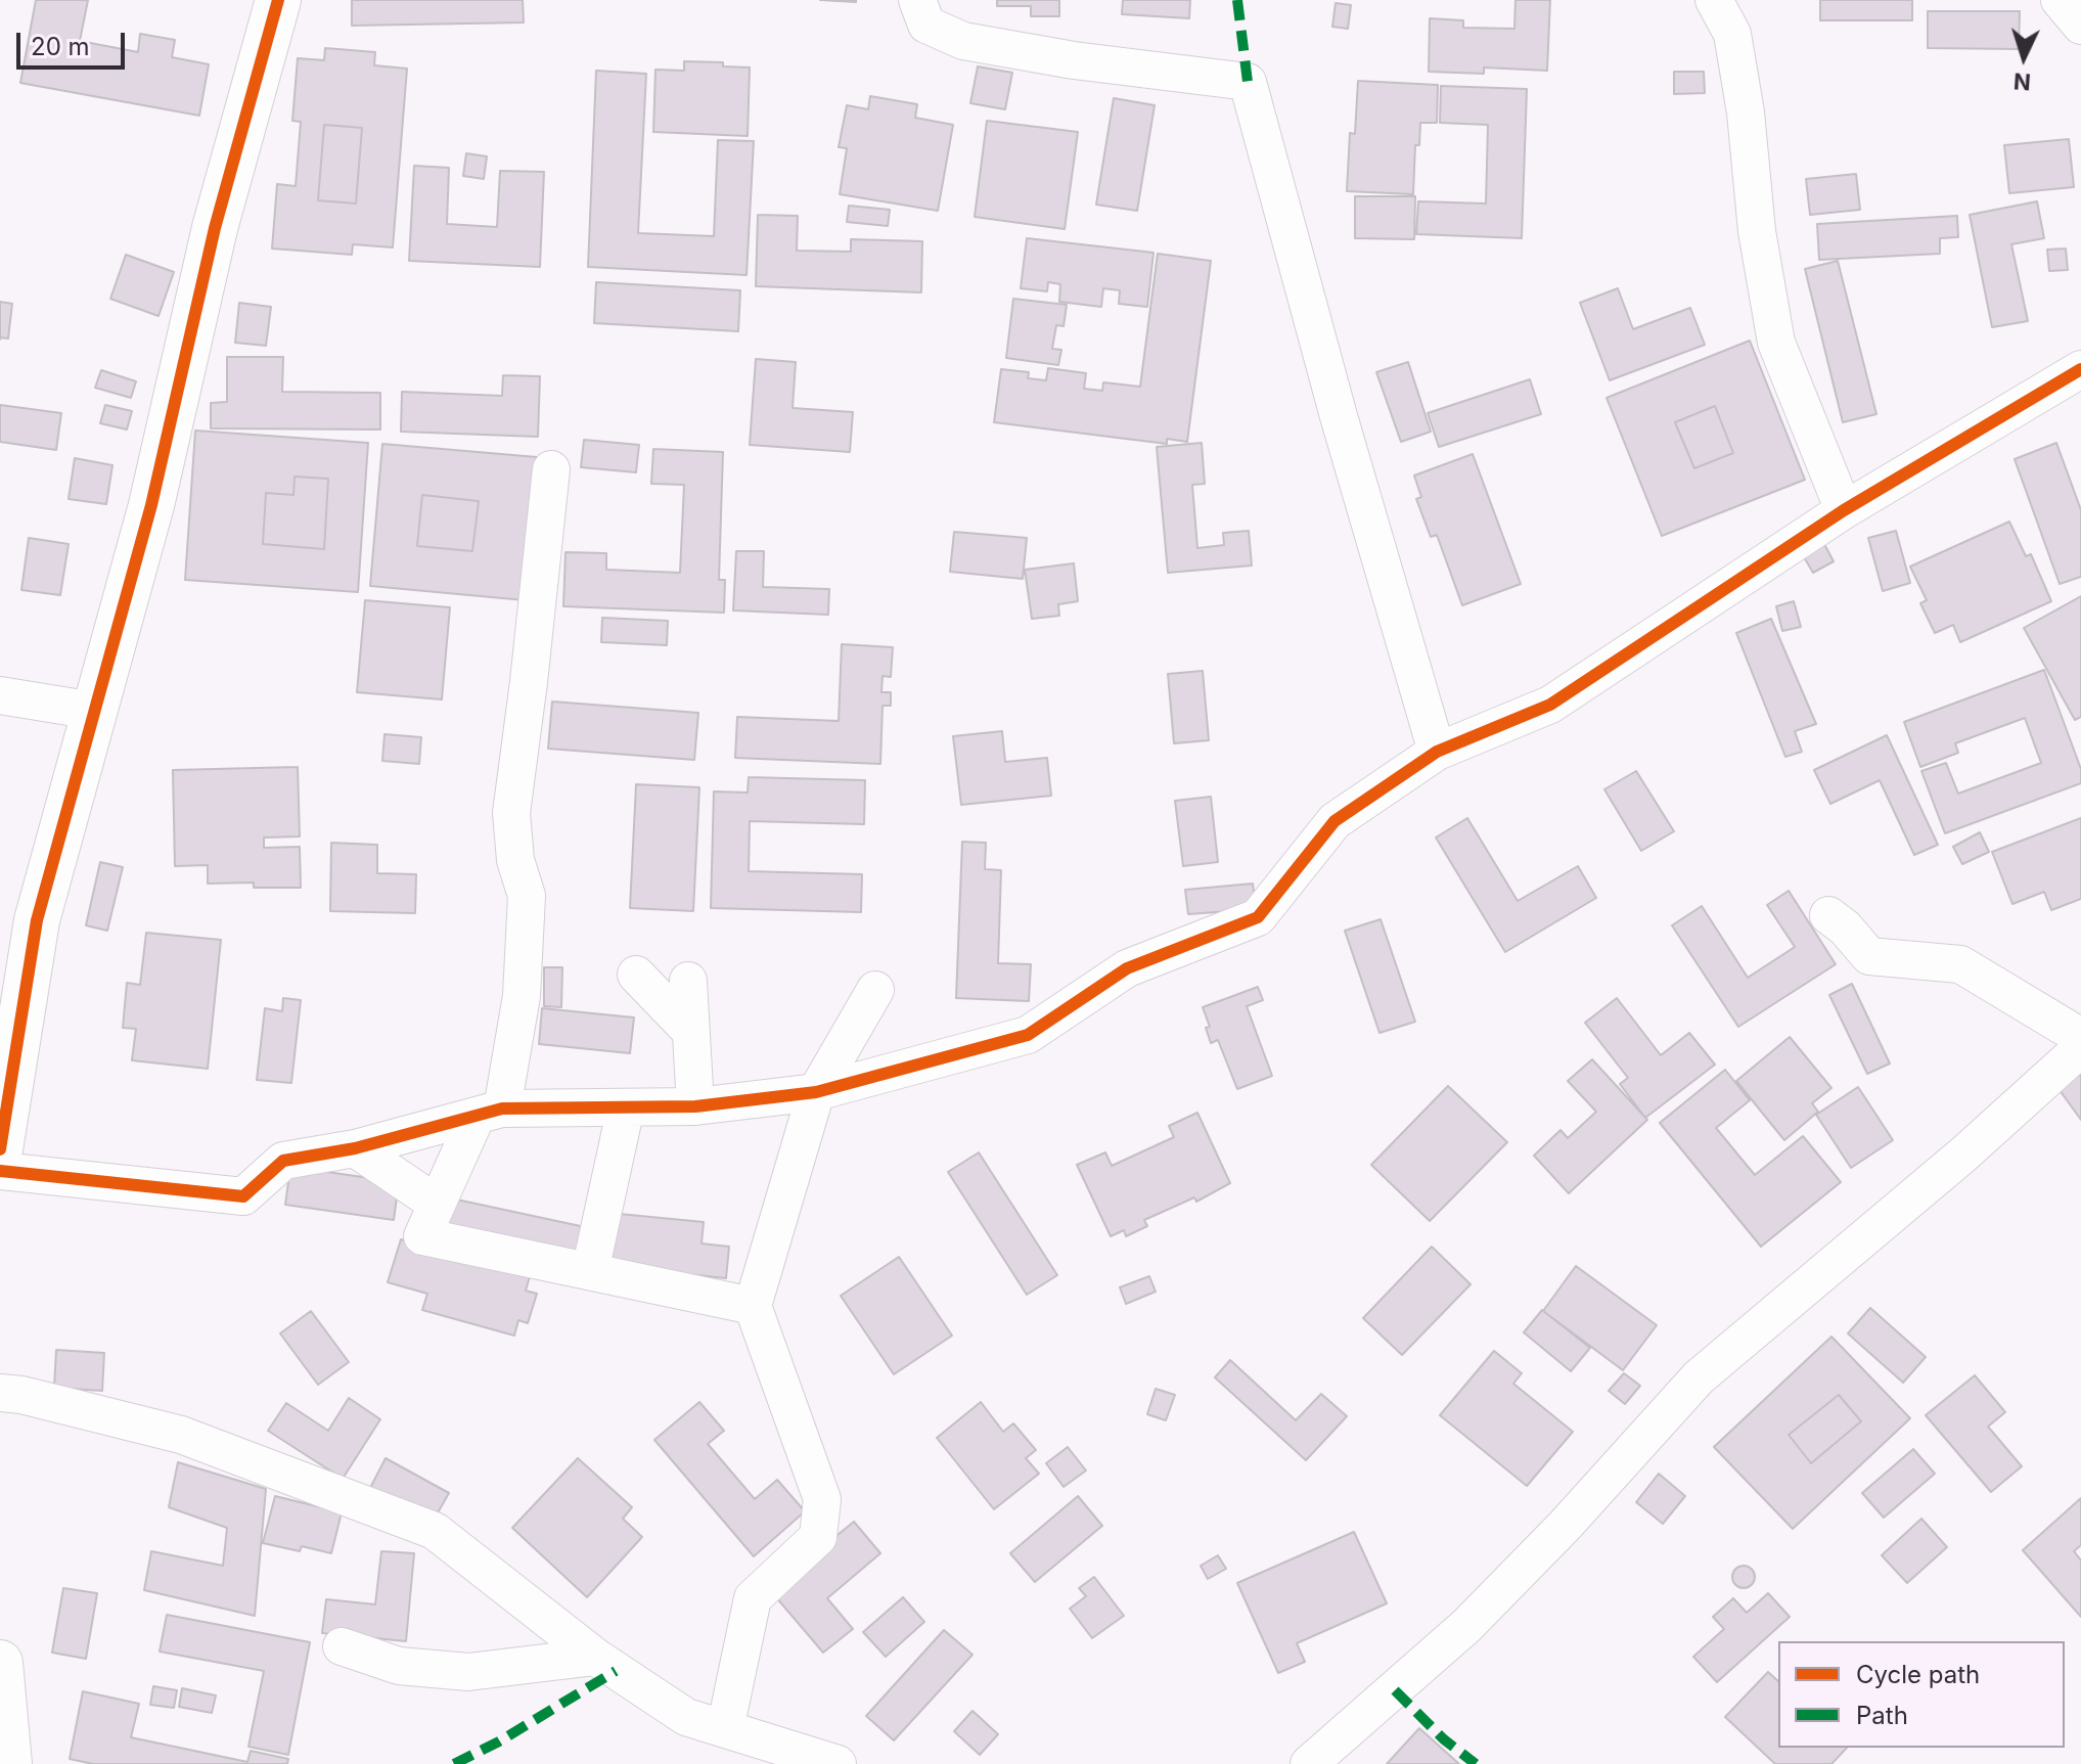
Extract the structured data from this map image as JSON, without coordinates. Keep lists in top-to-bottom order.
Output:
{
  "legend": ["Cycle path", "Path"],
  "scale_bar": "20 m",
  "north": "bottom"
}
